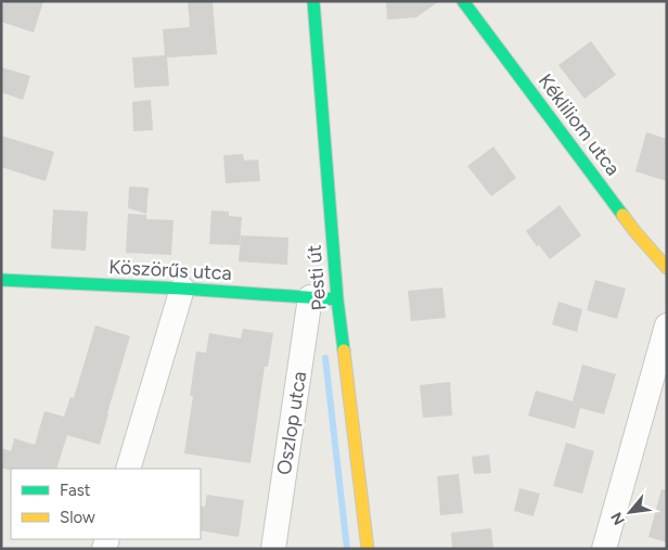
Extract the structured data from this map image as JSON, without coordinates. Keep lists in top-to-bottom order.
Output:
{
  "streets": {
    "street": [
      "Kékliliom utca",
      "Köszörűs utca",
      "Pesti út",
      "Oszlop utca"
    ]
  },
  "crossings": [
    ["Köszörűs utca", "Pesti út"],
    ["Köszörűs utca", "Oszlop utca"]
  ],
  "legend": ["Fast", "Slow"],
  "north": "bottom left"
}
